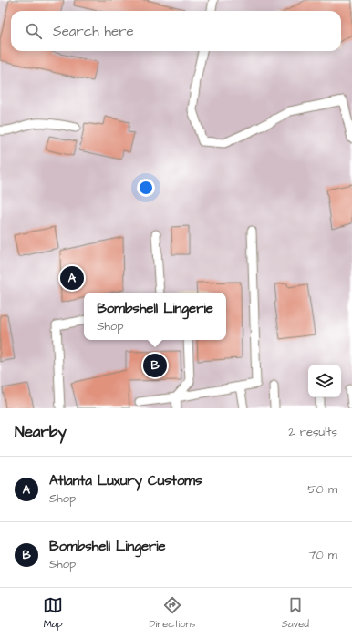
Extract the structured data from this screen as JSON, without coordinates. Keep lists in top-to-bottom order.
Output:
{
  "page": {
    "search": "Search here",
    "pins": ["A", "B"],
    "popup": ["Bombshell Lingerie", "Shop"],
    "heading": ["Nearby", "2 results"],
    "list": [
      {
        "mark": "A",
        "name": "Atlanta Luxury Customs",
        "note": "Shop",
        "value": "50 m"
      },
      {
        "mark": "B",
        "name": "Bombshell Lingerie",
        "note": "Shop",
        "value": "70 m"
      }
    ],
    "nav": ["Map", "Directions", "Saved"]
  }
}
